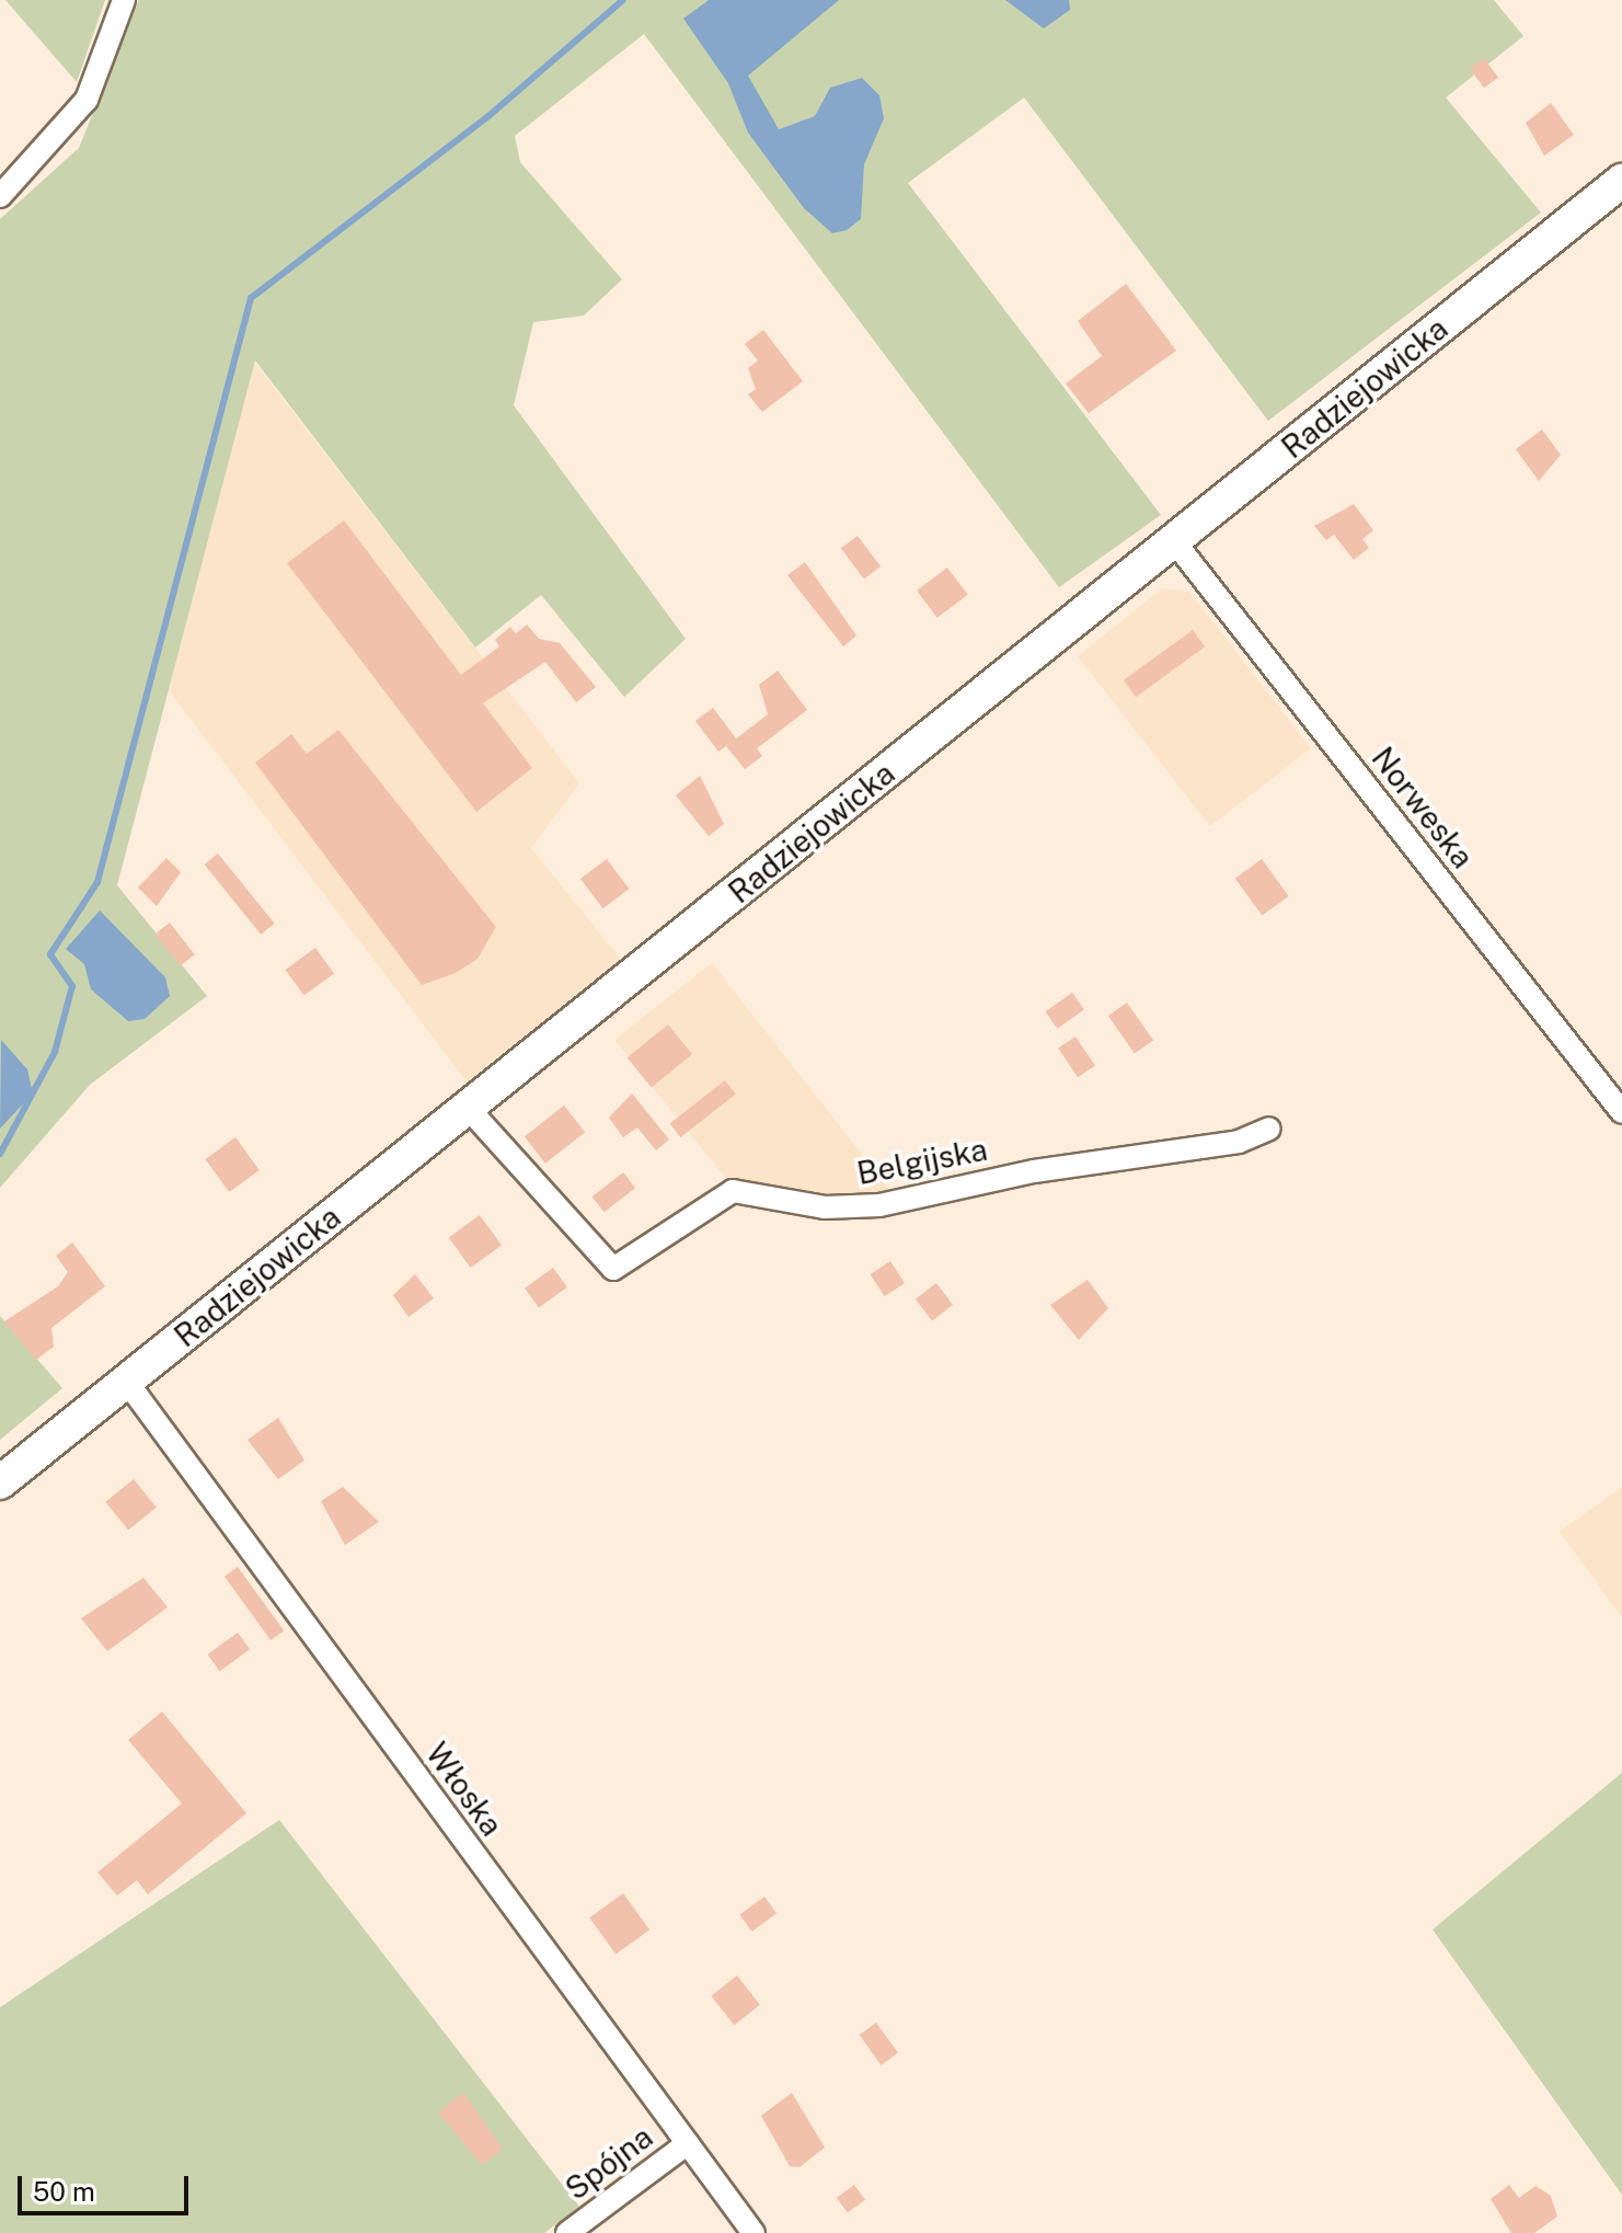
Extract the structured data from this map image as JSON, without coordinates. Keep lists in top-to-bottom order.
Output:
{
  "streets": {
    "main road": ["Radziejowicka"],
    "street": [
      "Norweska",
      "Belgijska",
      "Włoska",
      "Spójna"
    ]
  },
  "crossings": [
    ["Radziejowicka", "Norweska"],
    ["Radziejowicka", "Belgijska"],
    ["Radziejowicka", "Włoska"],
    ["Włoska", "Spójna"]
  ],
  "scale_bar": "50 m"
}
